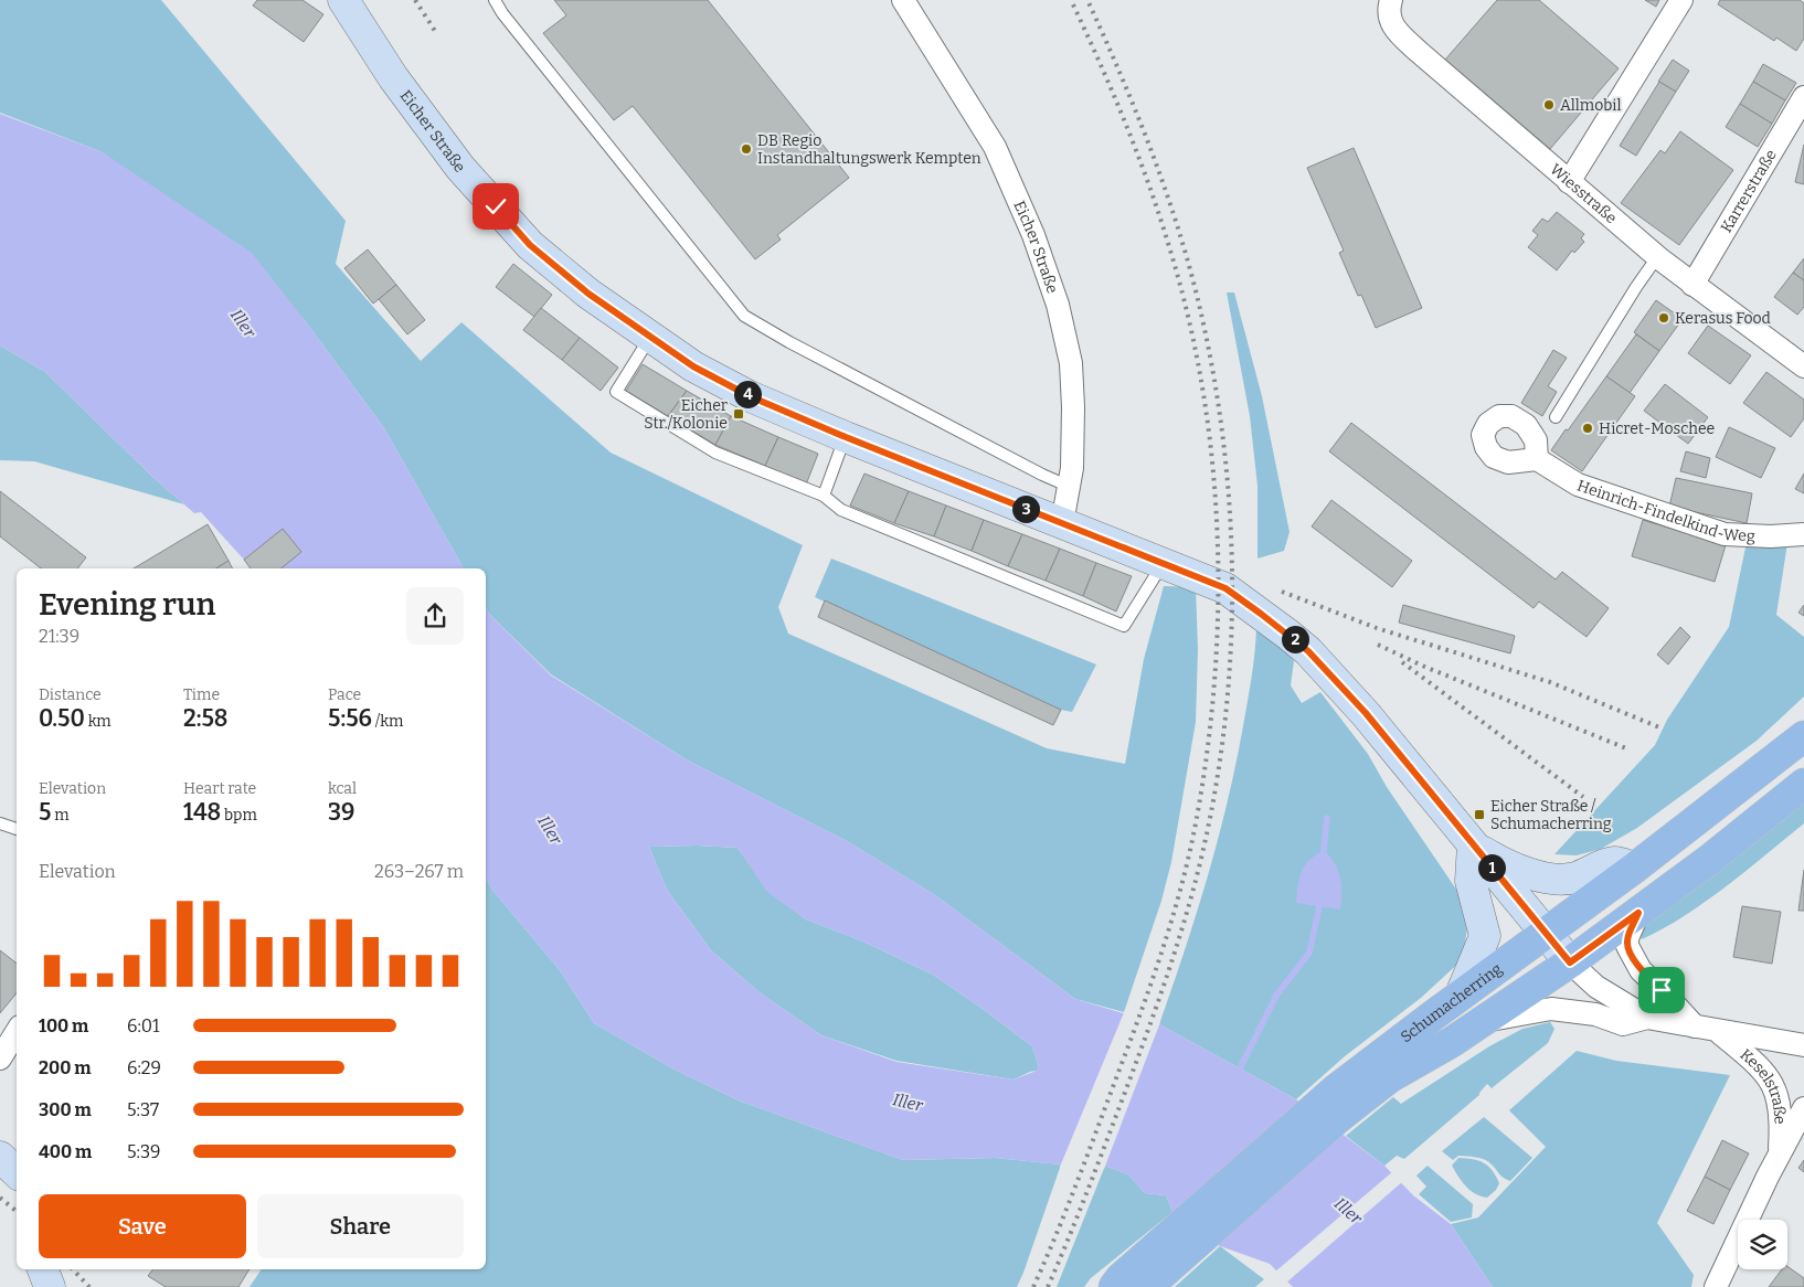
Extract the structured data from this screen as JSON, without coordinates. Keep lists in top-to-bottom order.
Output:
{
  "streets": {
    "main road": ["Schumacherring"],
    "street": [
      "Eicher Straße",
      "Karrerstraße",
      "Wiesstraße",
      "Heinrich-Findelkind-Weg",
      "Keselstraße"
    ]
  },
  "crossings": [
    ["Eicher Straße", "Schumacherring"],
    ["Karrerstraße", "Wiesstraße"]
  ],
  "water": ["Iller"],
  "places": {
    "other": [
      "Allmobil",
      "DB Regio Instandhaltungswerk Kempten",
      "Kerasus Food",
      "Hicret-Moschee"
    ],
    "transit": ["Eicher Str./Kolonie", "Eicher Straße / Schumacherring"]
  },
  "page": {
    "pins": [
      "4",
      "3",
      "2",
      "1"
    ],
    "heading": ["Evening run", "21:39"],
    "stats": [
      ["Distance", "0.50 km"],
      ["Time", "2:58"],
      ["Pace", "5:56 /km"],
      ["Elevation", "5 m"],
      ["Heart rate", "148 bpm"],
      ["kcal", "39"]
    ],
    "chart": ["Elevation", "263–267 m"],
    "list": [
      {
        "name": "100 m",
        "note": "6:01"
      },
      {
        "name": "200 m",
        "note": "6:29"
      },
      {
        "name": "300 m",
        "note": "5:37"
      },
      {
        "name": "400 m",
        "note": "5:39"
      }
    ],
    "buttons": ["Save", "Share"]
  }
}
